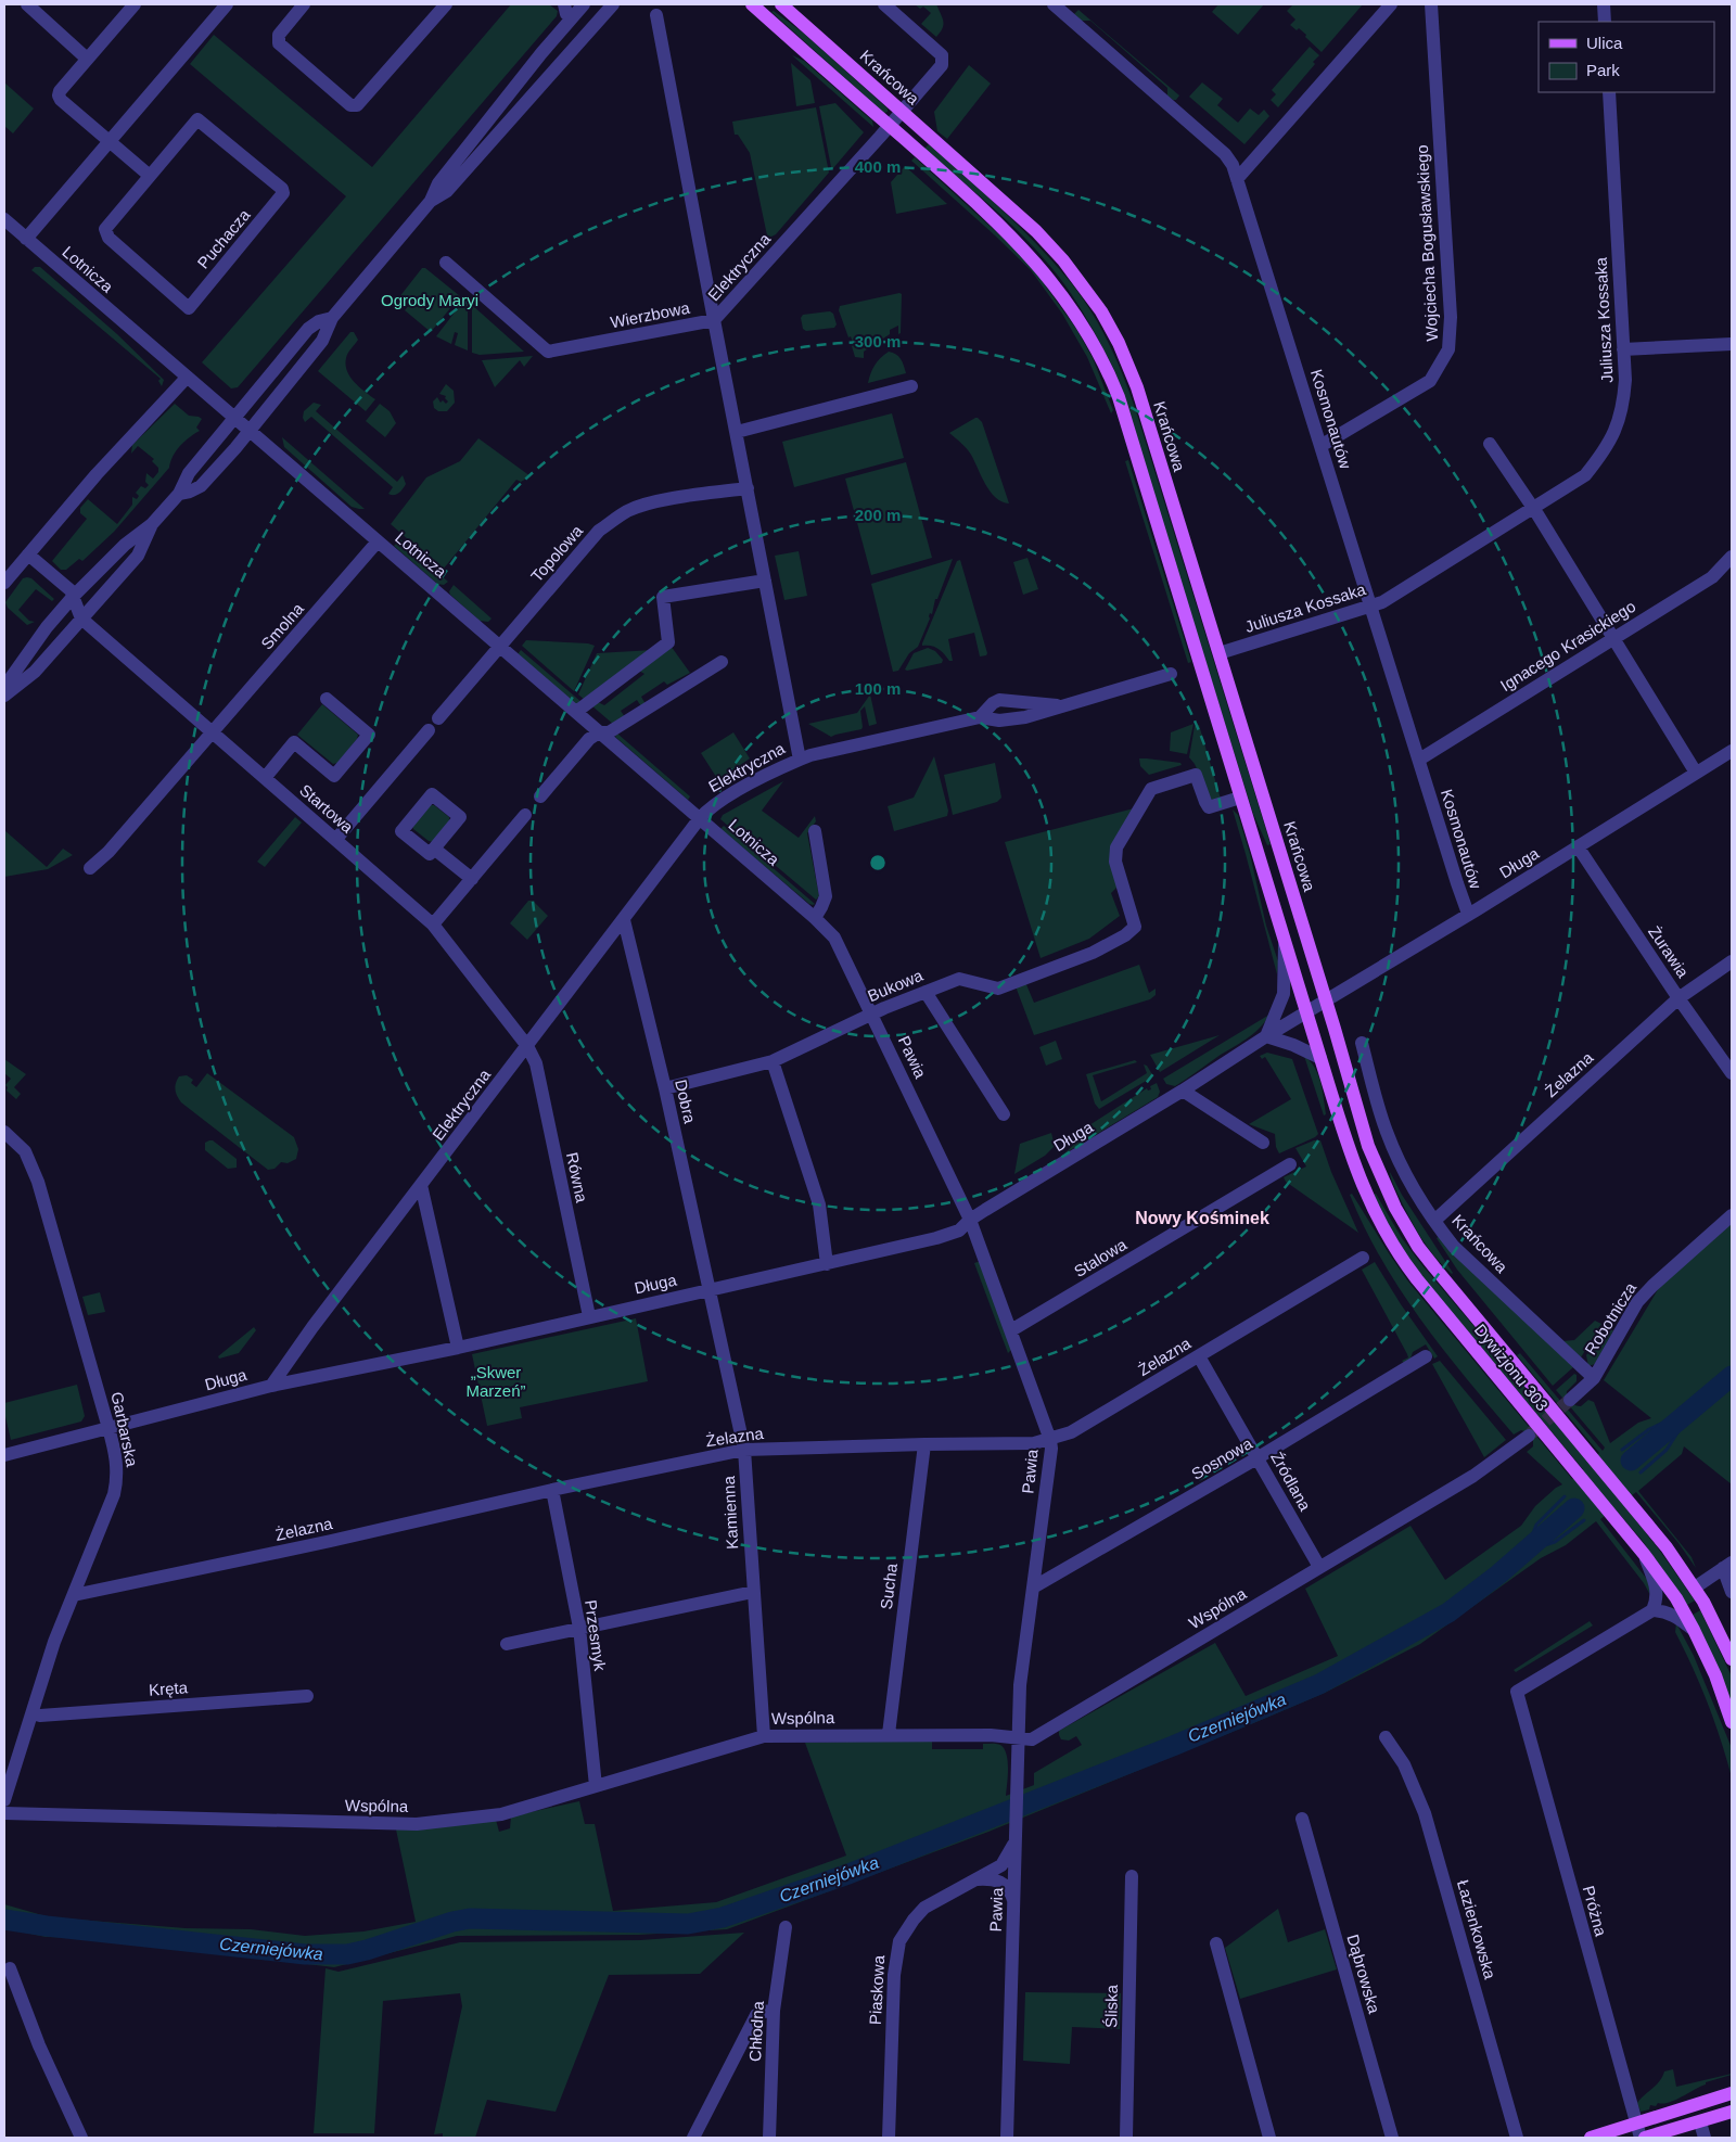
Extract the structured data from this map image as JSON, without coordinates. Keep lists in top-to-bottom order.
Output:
{
  "streets": {
    "main road": ["Krańcowa", "Dywizjonu 303"],
    "street": [
      "Puchacza",
      "Wojciecha Bogusławskiego",
      "Elektryczna",
      "Lotnicza",
      "Wierzbowa",
      "Juliusza Kossaka",
      "Kosmonautów",
      "Topolowa",
      "Smolna",
      "Ignacego Krasickiego",
      "Startowa",
      "Długa",
      "Żurawia",
      "Bukowa",
      "Pawia",
      "Żelazna",
      "Dobra",
      "Równa",
      "Stalowa",
      "Robotnicza",
      "Garbarska",
      "Sosnowa",
      "Źródlana",
      "Kamienna",
      "Sucha",
      "Wspólna",
      "Przesmyk",
      "Kręta",
      "Próżna",
      "Łazienkowska",
      "Dąbrowska",
      "Piaskowa",
      "Śliska",
      "Chłodna"
    ]
  },
  "crossings": [
    ["Krańcowa", "Elektryczna"],
    ["Krańcowa", "Długa"],
    ["Krańcowa", "Żelazna"],
    ["Krańcowa", "Robotnicza"],
    ["Krańcowa", "Dywizjonu 303"],
    ["Wojciecha Bogusławskiego", "Kosmonautów"],
    ["Elektryczna", "Lotnicza"],
    ["Elektryczna", "Wierzbowa"],
    ["Elektryczna", "Topolowa"],
    ["Elektryczna", "Startowa"],
    ["Elektryczna", "Długa"],
    ["Elektryczna", "Dobra"],
    ["Elektryczna", "Równa"],
    ["Lotnicza", "Topolowa"],
    ["Lotnicza", "Smolna"],
    ["Lotnicza", "Pawia"],
    ["Juliusza Kossaka", "Kosmonautów"],
    ["Kosmonautów", "Ignacego Krasickiego"],
    ["Kosmonautów", "Długa"],
    ["Smolna", "Startowa"],
    ["Startowa", "Równa"],
    ["Długa", "Żurawia"],
    ["Długa", "Pawia"],
    ["Długa", "Dobra"],
    ["Długa", "Równa"],
    ["Długa", "Dywizjonu 303"],
    ["Długa", "Garbarska"],
    ["Długa", "Kamienna"],
    ["Żurawia", "Żelazna"],
    ["Bukowa", "Pawia"],
    ["Bukowa", "Dobra"],
    ["Pawia", "Żelazna"],
    ["Pawia", "Stalowa"],
    ["Pawia", "Sosnowa"],
    ["Pawia", "Wspólna"],
    ["Pawia", "Piaskowa"],
    ["Żelazna", "Garbarska"],
    ["Żelazna", "Źródlana"],
    ["Żelazna", "Kamienna"],
    ["Żelazna", "Sucha"],
    ["Żelazna", "Przesmyk"],
    ["Dobra", "Kamienna"],
    ["Garbarska", "Kręta"],
    ["Sosnowa", "Źródlana"],
    ["Źródlana", "Wspólna"],
    ["Kamienna", "Wspólna"],
    ["Sucha", "Wspólna"],
    ["Wspólna", "Przesmyk"]
  ],
  "districts": ["Nowy Kośminek"],
  "water": ["Czerniejówka"],
  "parks": ["Ogrody Maryi", "„Skwer Marzeń”"],
  "legend": ["Ulica", "Park"],
  "rings": [
    "400 m",
    "300 m",
    "200 m",
    "100 m"
  ]
}
